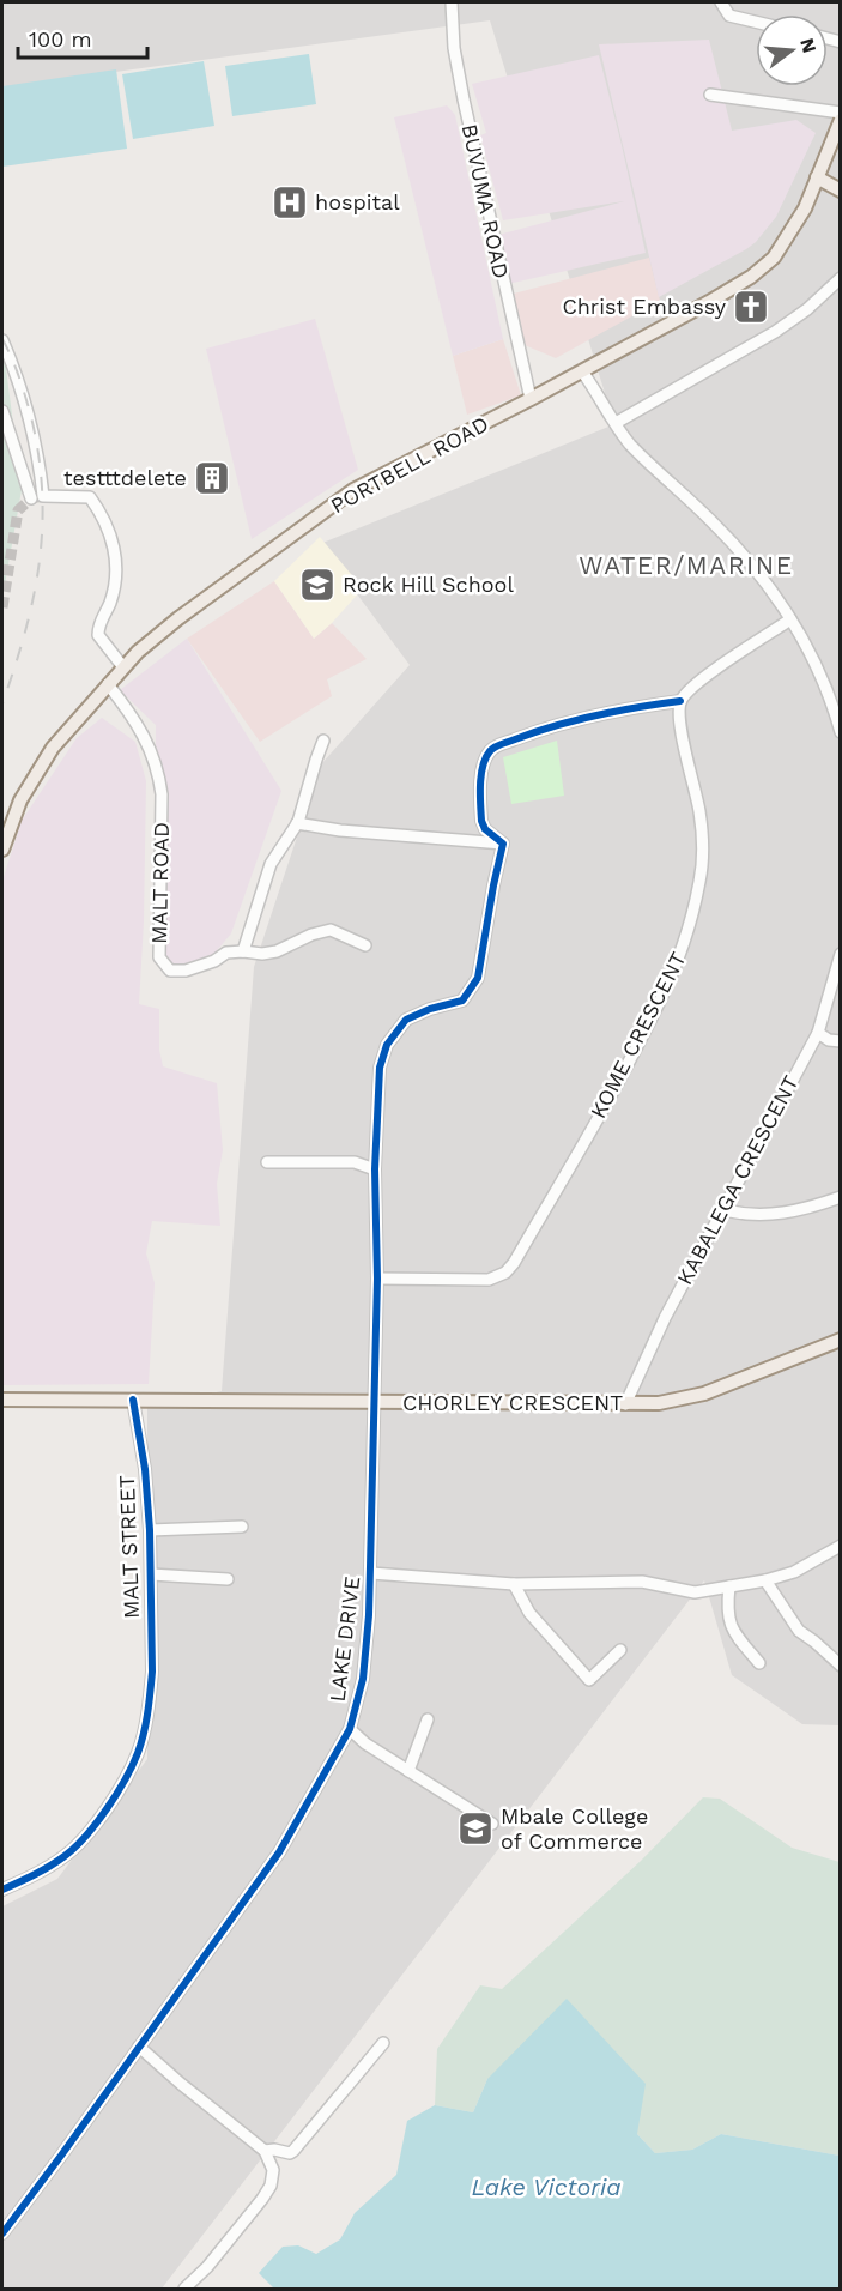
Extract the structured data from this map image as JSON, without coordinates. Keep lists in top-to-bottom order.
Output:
{
  "streets": {
    "main road": ["PORTBELL ROAD", "CHORLEY CRESCENT"],
    "street": [
      "BUVUMA ROAD",
      "MALT ROAD",
      "KOME CRESCENT",
      "KABALEGA CRESCENT",
      "MALT STREET",
      "LAKE DRIVE"
    ]
  },
  "crossings": [
    ["BUVUMA ROAD", "PORTBELL ROAD"],
    ["PORTBELL ROAD", "MALT ROAD"],
    ["KOME CRESCENT", "LAKE DRIVE"],
    ["KABALEGA CRESCENT", "CHORLEY CRESCENT"],
    ["CHORLEY CRESCENT", "MALT STREET"],
    ["CHORLEY CRESCENT", "LAKE DRIVE"]
  ],
  "districts": ["WATER/MARINE"],
  "water": ["Lake Victoria"],
  "places": {
    "hospital": ["hospital"],
    "church": ["Christ Embassy"],
    "building": ["testttdelete"],
    "school or university": ["Rock Hill School", "Mbale College of Commerce"]
  },
  "scale_bar": "100 m",
  "north": "right"
}
